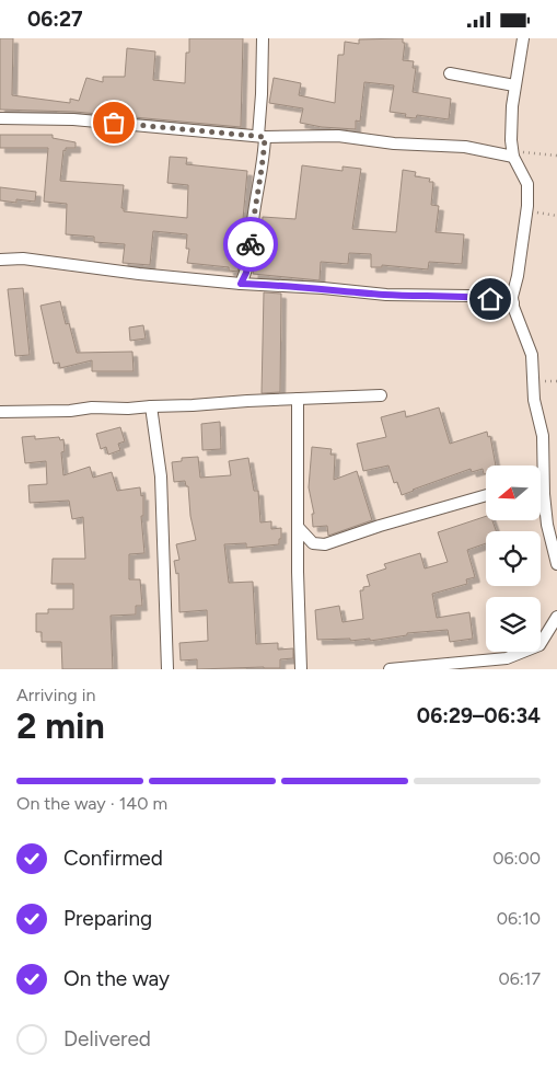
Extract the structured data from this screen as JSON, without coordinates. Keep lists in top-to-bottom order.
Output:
{
  "north": "left",
  "page": {
    "status": "06:27",
    "heading": ["2 min", "Arriving in", "06:29–06:34"],
    "bar": "On the way · 140 m",
    "list": [
      ["Confirmed", "06:00"],
      ["Preparing", "06:10"],
      ["On the way", "06:17"],
      "Delivered"
    ]
  }
}
